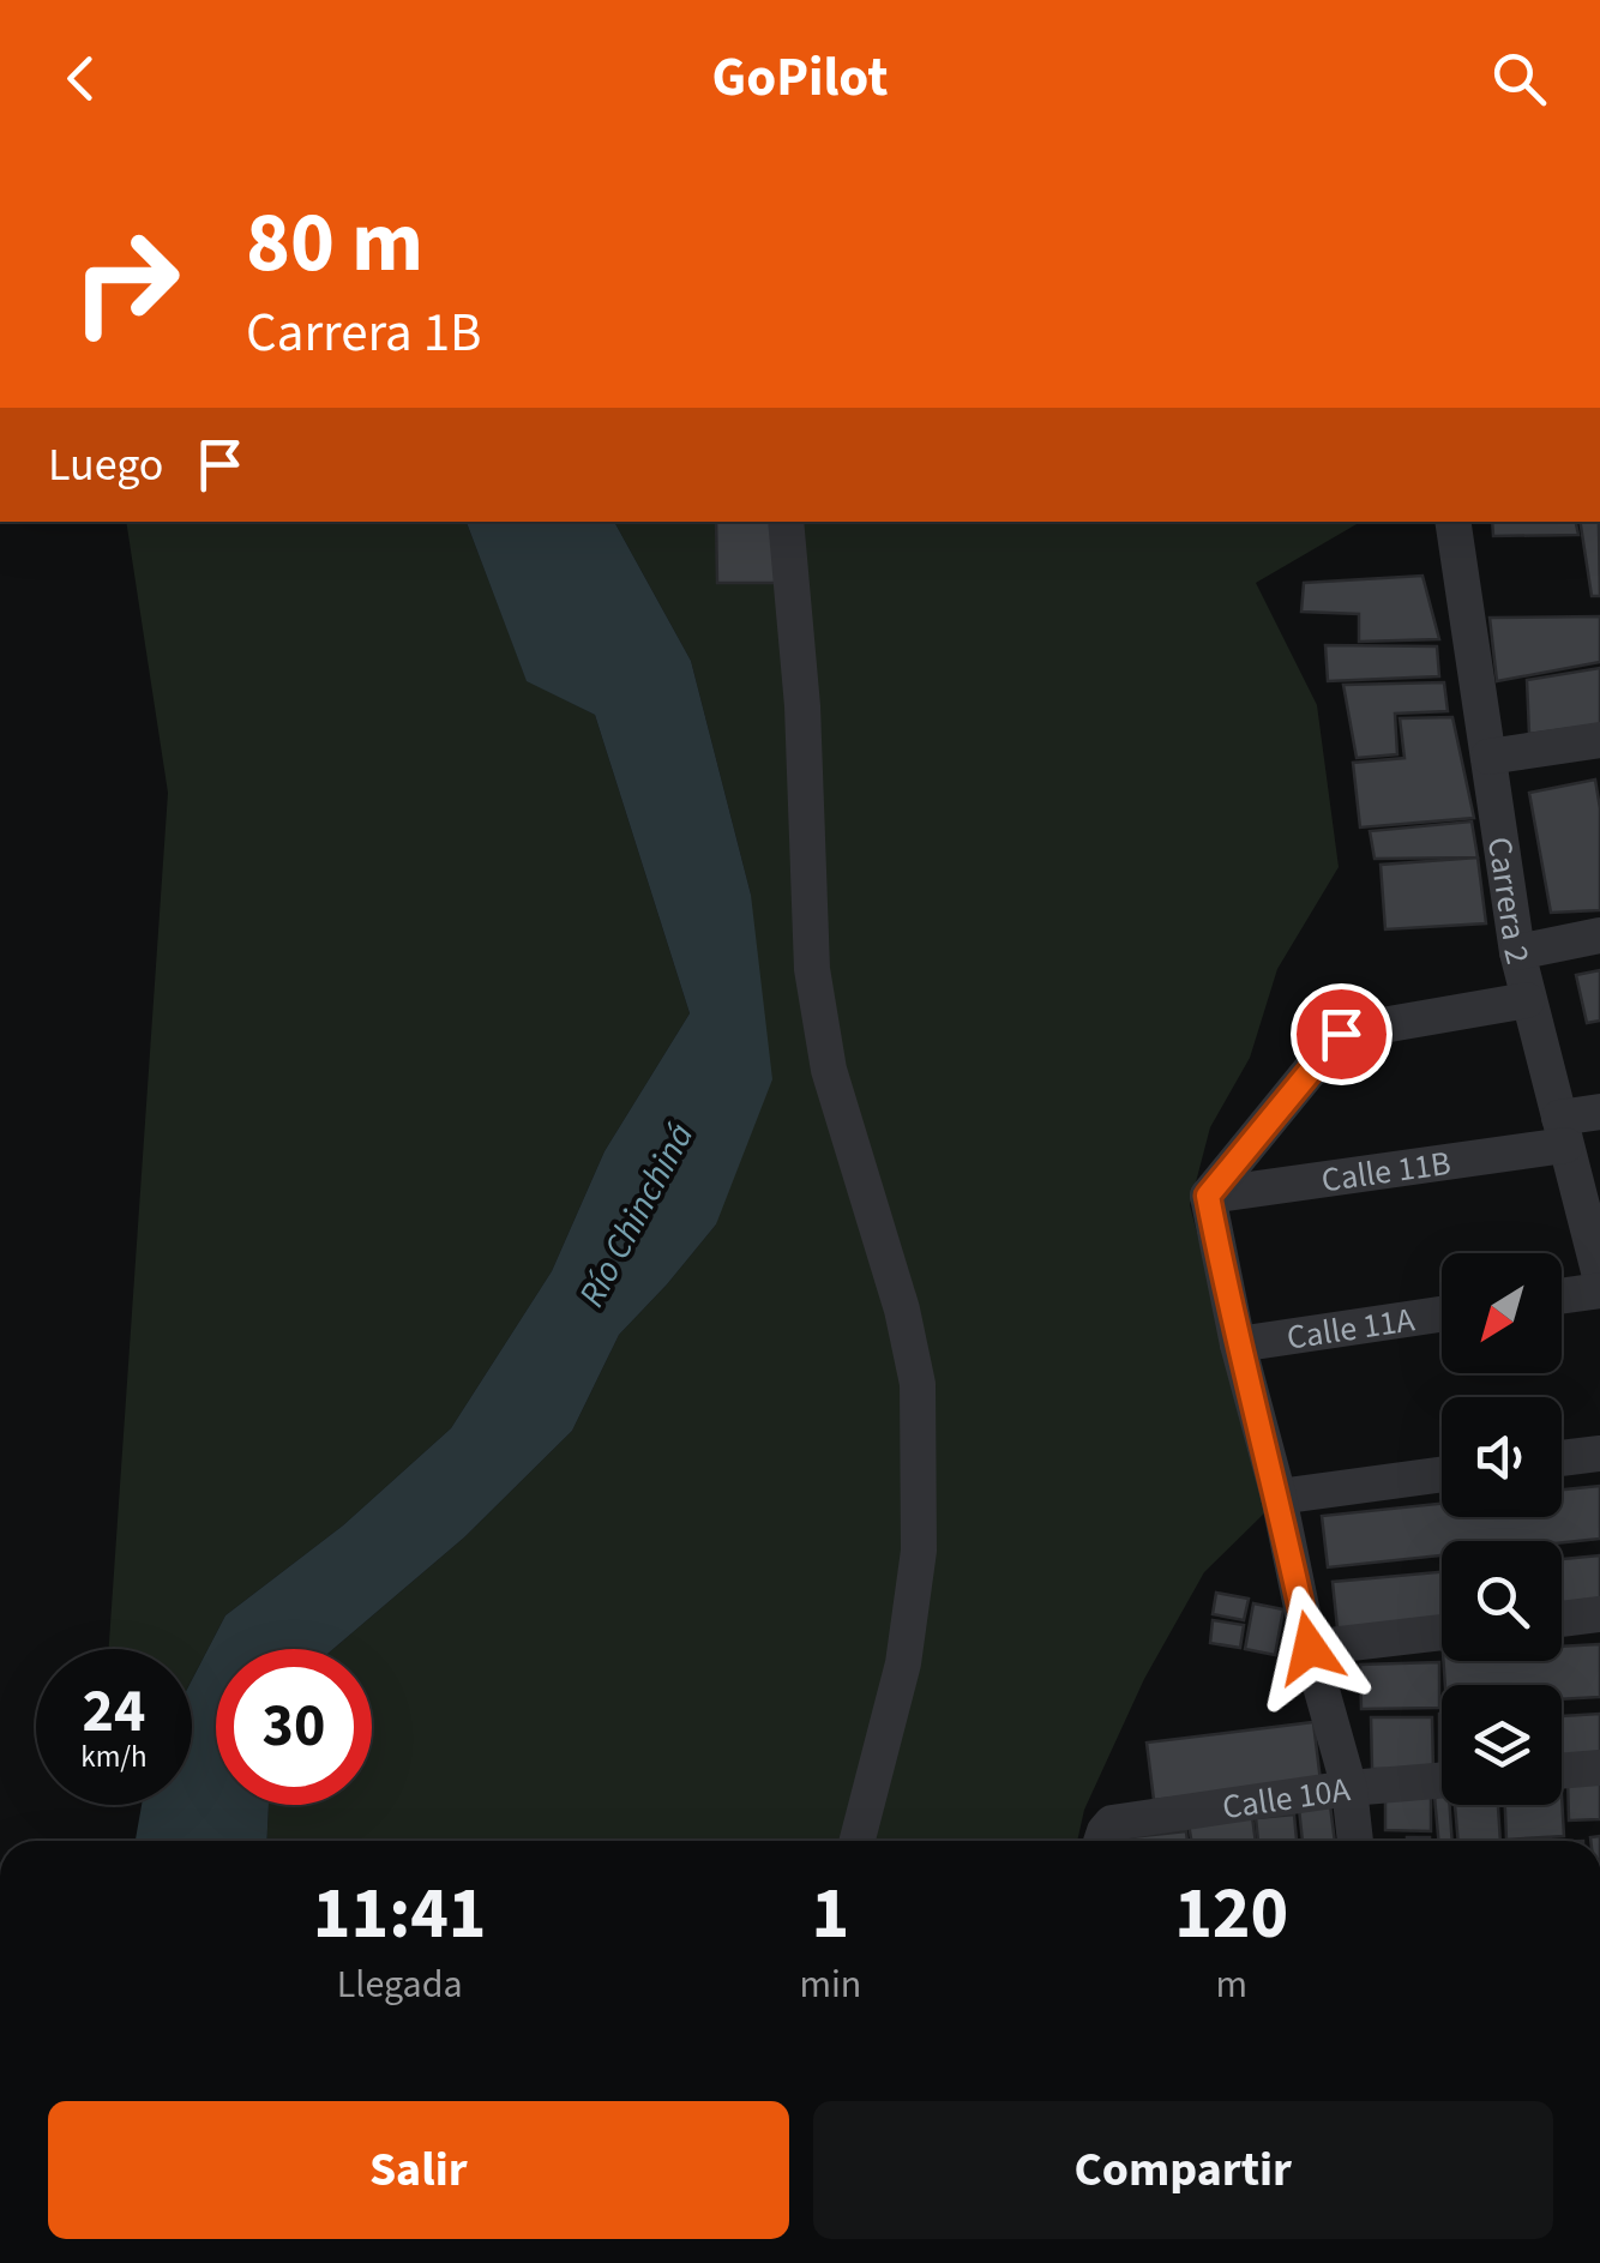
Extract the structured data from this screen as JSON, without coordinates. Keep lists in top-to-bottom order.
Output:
{
  "streets": {
    "street": [
      "Carrera 2",
      "Calle 11B",
      "Calle 11A",
      "Calle 10A"
    ]
  },
  "crossings": [
    ["Carrera 2", "Calle 11B"]
  ],
  "water": ["Río Chinchiná"],
  "north": "bottom left",
  "page": {
    "header": "GoPilot",
    "turn": ["80 m", "Carrera 1B"],
    "then": "Luego",
    "speed": "24 km/h",
    "limit": "30",
    "eta": [
      "11:41",
      "Llegada",
      "1",
      "min",
      "120",
      "m"
    ],
    "buttons": ["Salir", "Compartir"]
  }
}
